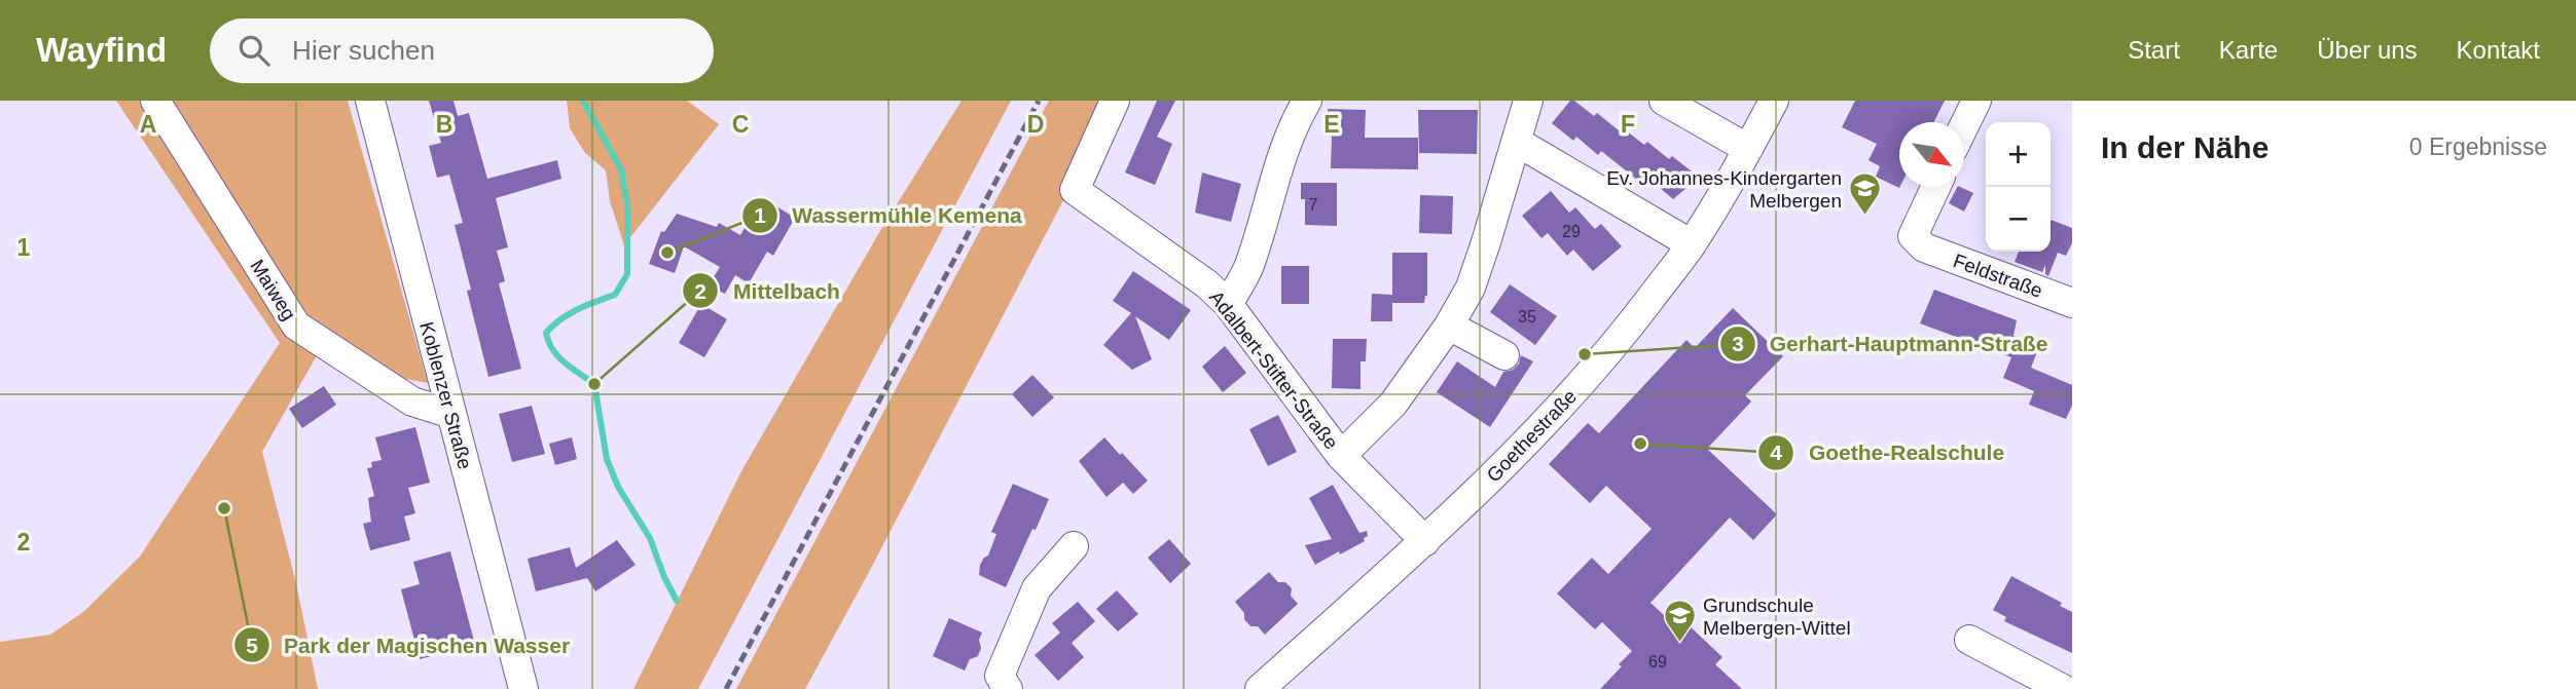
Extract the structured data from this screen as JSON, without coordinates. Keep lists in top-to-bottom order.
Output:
{
  "streets": {
    "street": [
      "Feldstraße",
      "Maiweg",
      "Adalbert-Stifter-Straße",
      "Koblenzer Straße",
      "Goethestraße"
    ]
  },
  "crossings": [
    ["Maiweg", "Koblenzer Straße"],
    ["Adalbert-Stifter-Straße", "Goethestraße"]
  ],
  "places": {
    "school or university": ["Ev. Johannes-Kindergarten Melbergen", "Grundschule Melbergen-Wittel"],
    "other": [
      "Wassermühle Kemena",
      "Gerhart-Hauptmann-Straße",
      "Mittelbach",
      "Goethe-Realschule",
      "Park der Magischen Wasser"
    ]
  },
  "house_numbers": [
    "7",
    "29",
    "35",
    "69"
  ],
  "north": "bottom right",
  "page": {
    "header": "Wayfind",
    "search": "Hier suchen",
    "nav": [
      "Start",
      "Karte",
      "Über uns",
      "Kontakt"
    ],
    "heading": ["In der Nähe", "0 Ergebnisse"],
    "map_buttons": ["+", "−"]
  },
  "grid": {
    "columns": [
      "A",
      "B",
      "C",
      "D",
      "E",
      "F"
    ],
    "rows": ["1", "2"]
  }
}
